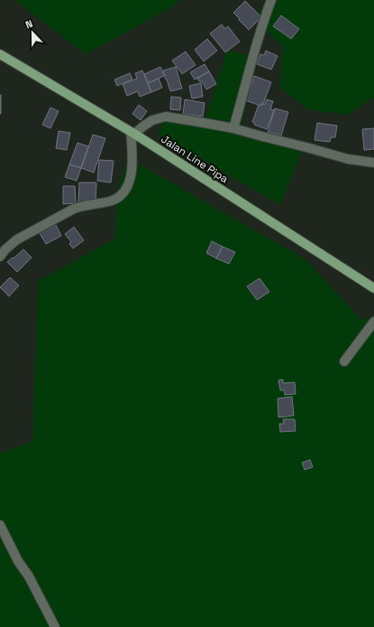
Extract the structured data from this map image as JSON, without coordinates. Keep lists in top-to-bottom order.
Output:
{
  "streets": {
    "main road": ["Jalan Line Pipa"]
  },
  "north": "top"
}
